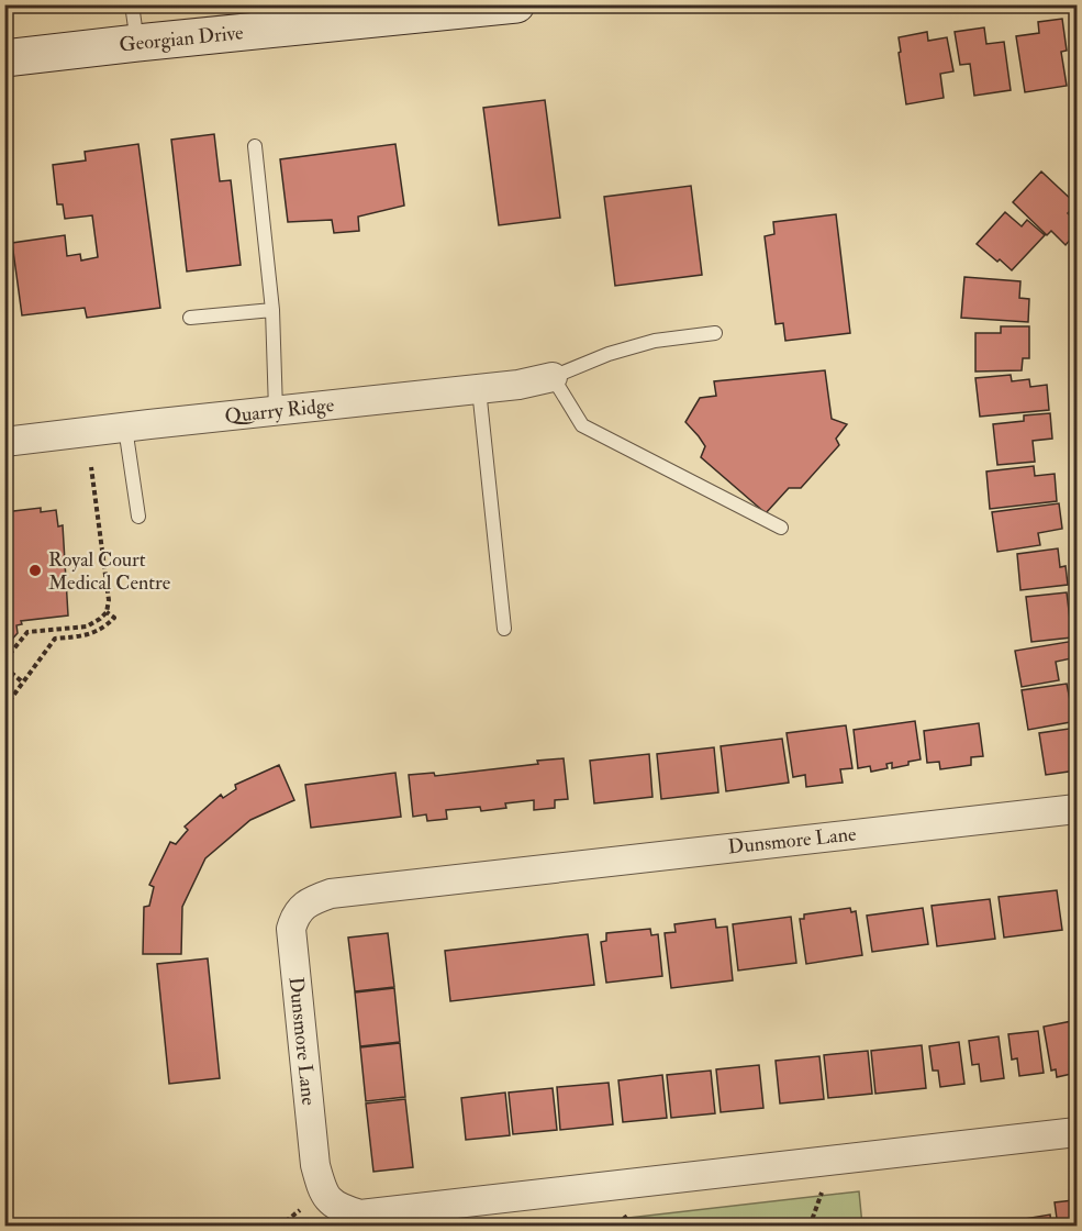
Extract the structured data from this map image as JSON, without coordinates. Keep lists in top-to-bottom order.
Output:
{
  "streets": {
    "main road": ["Georgian Drive"],
    "street": ["Quarry Ridge", "Dunsmore Lane"]
  },
  "places": ["Royal Court Medical Centre"]
}
